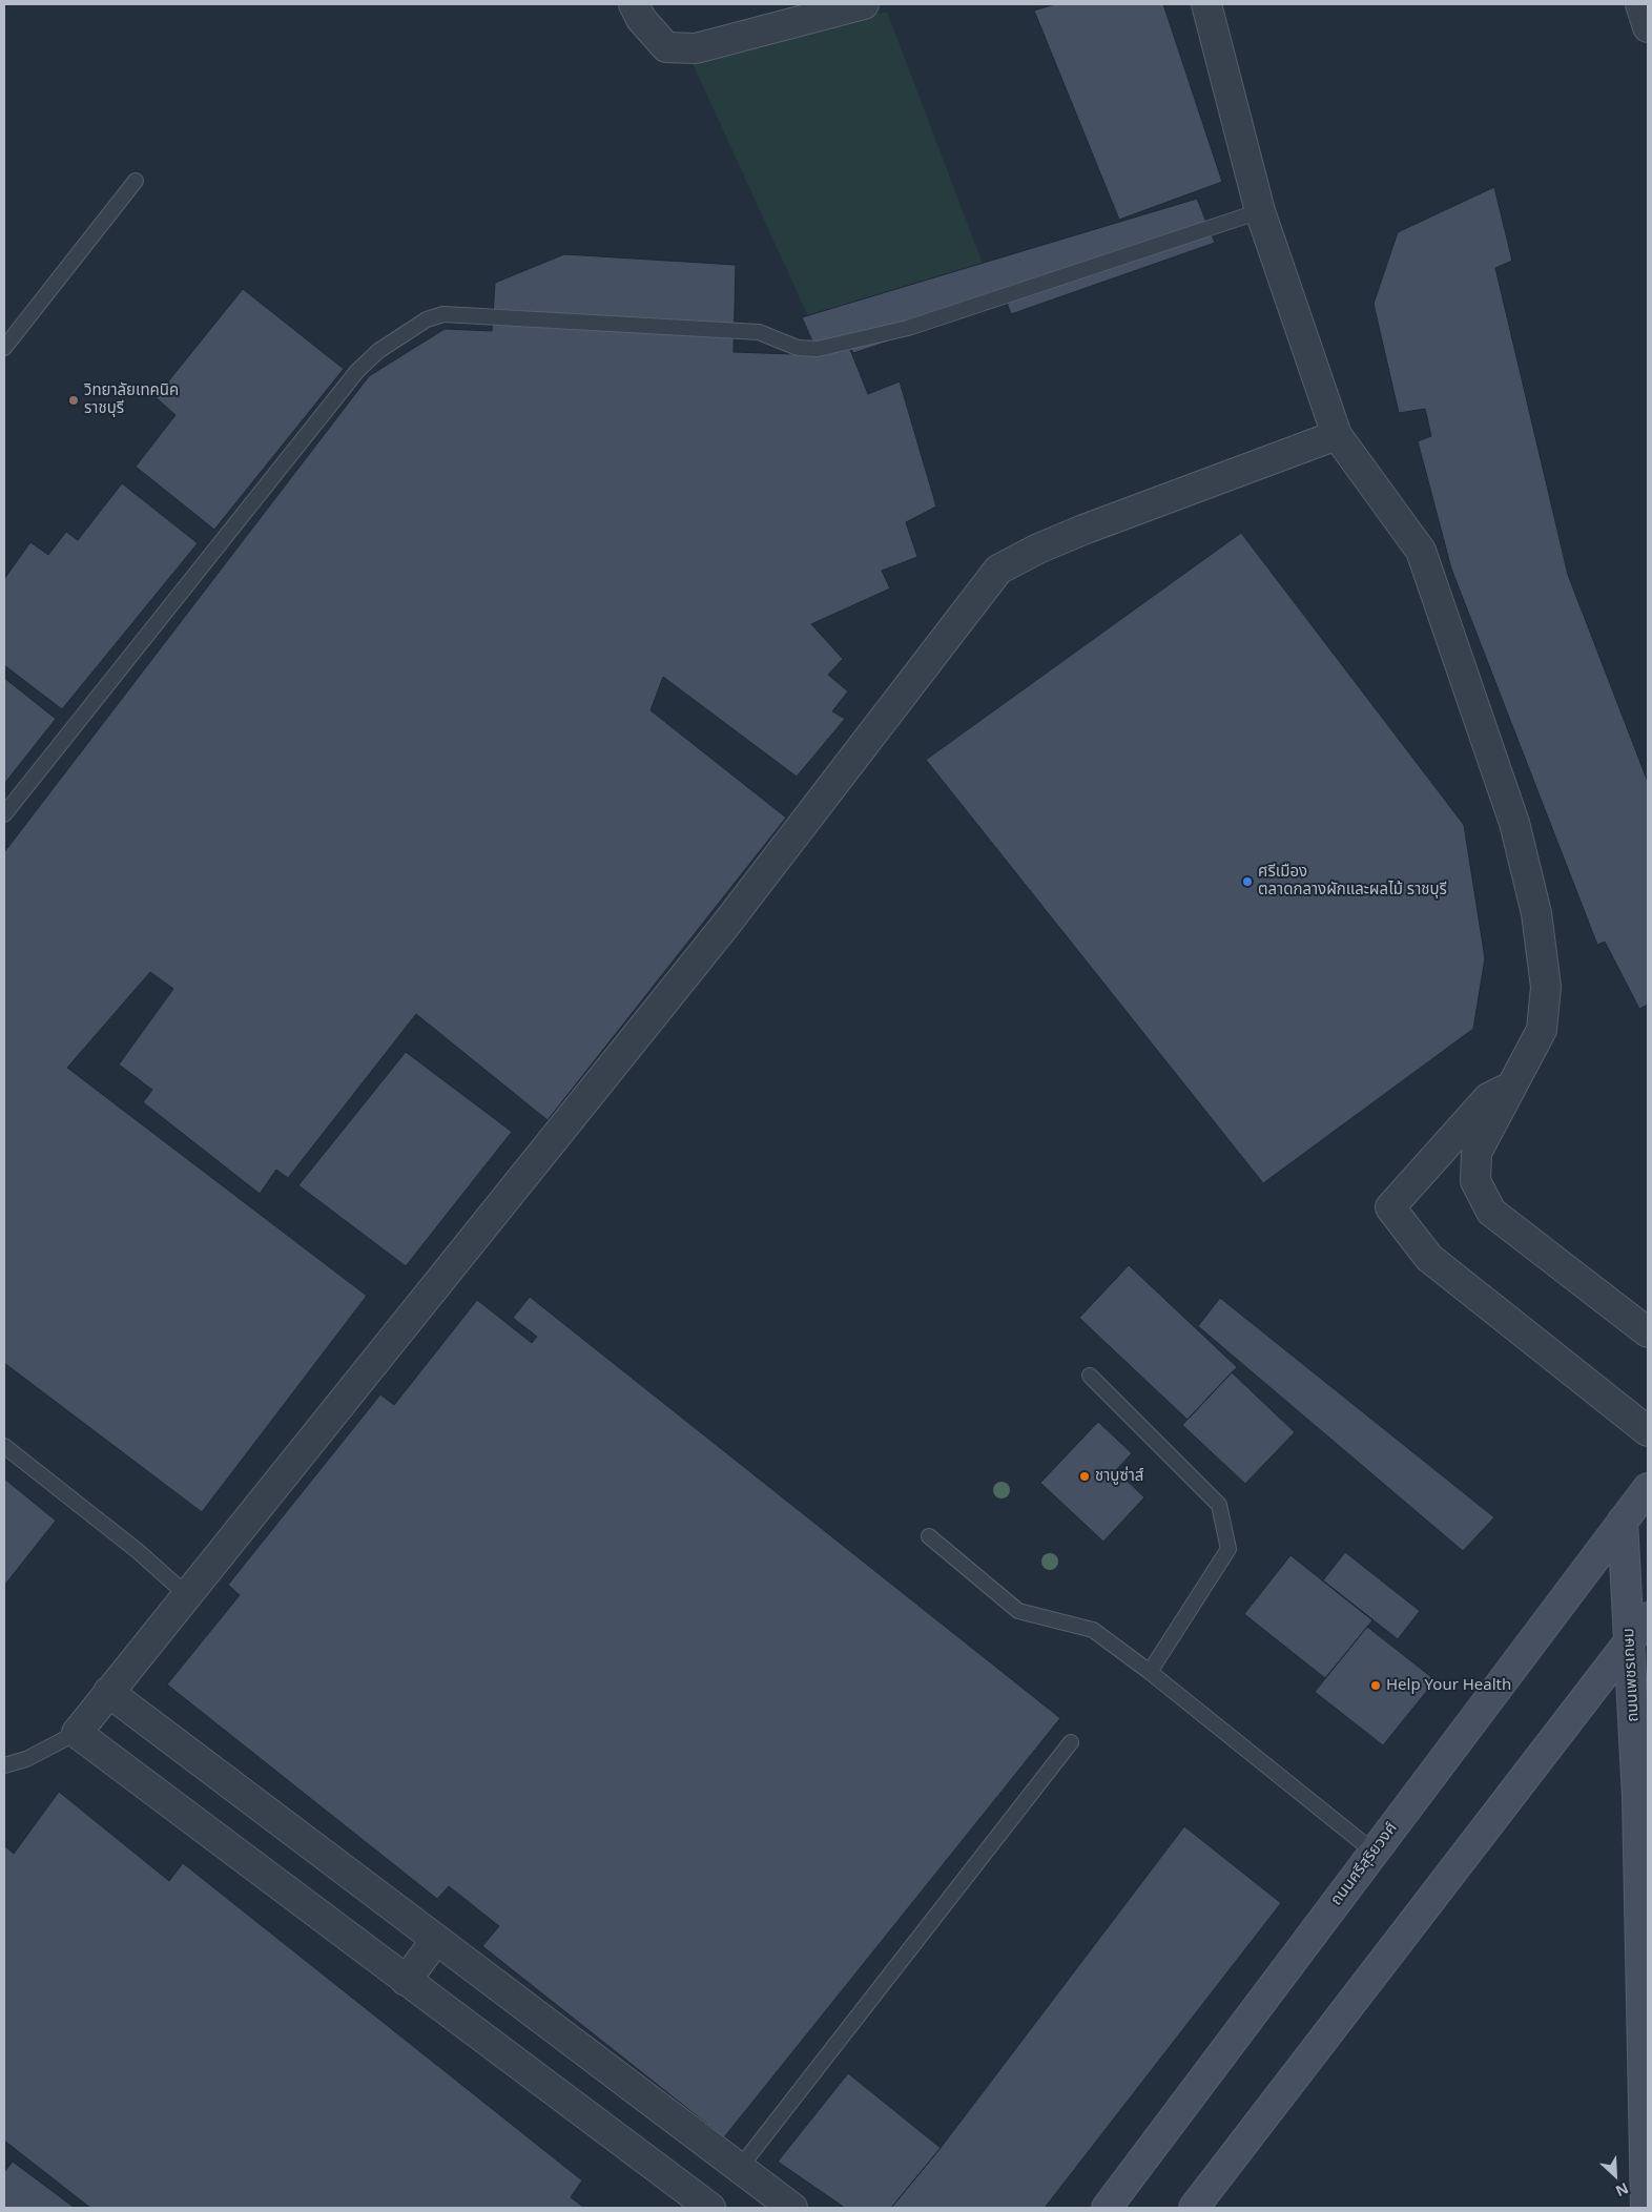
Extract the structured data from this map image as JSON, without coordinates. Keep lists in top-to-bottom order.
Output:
{
  "streets": {
    "main road": ["ถนนเพชรเกษม", "ถนนศรีสุริยวงศ์"]
  },
  "crossings": [
    ["ถนนเพชรเกษม", "ถนนศรีสุริยวงศ์"]
  ],
  "places": [
    "วิทยาลัยเทคนิค ราชบุรี",
    "ศรีเมือง ตลาดกลางผักและผลไม้ ราชบุรี",
    "ชาบูซ่าส์",
    "Help Your Health"
  ],
  "north": "bottom right"
}
